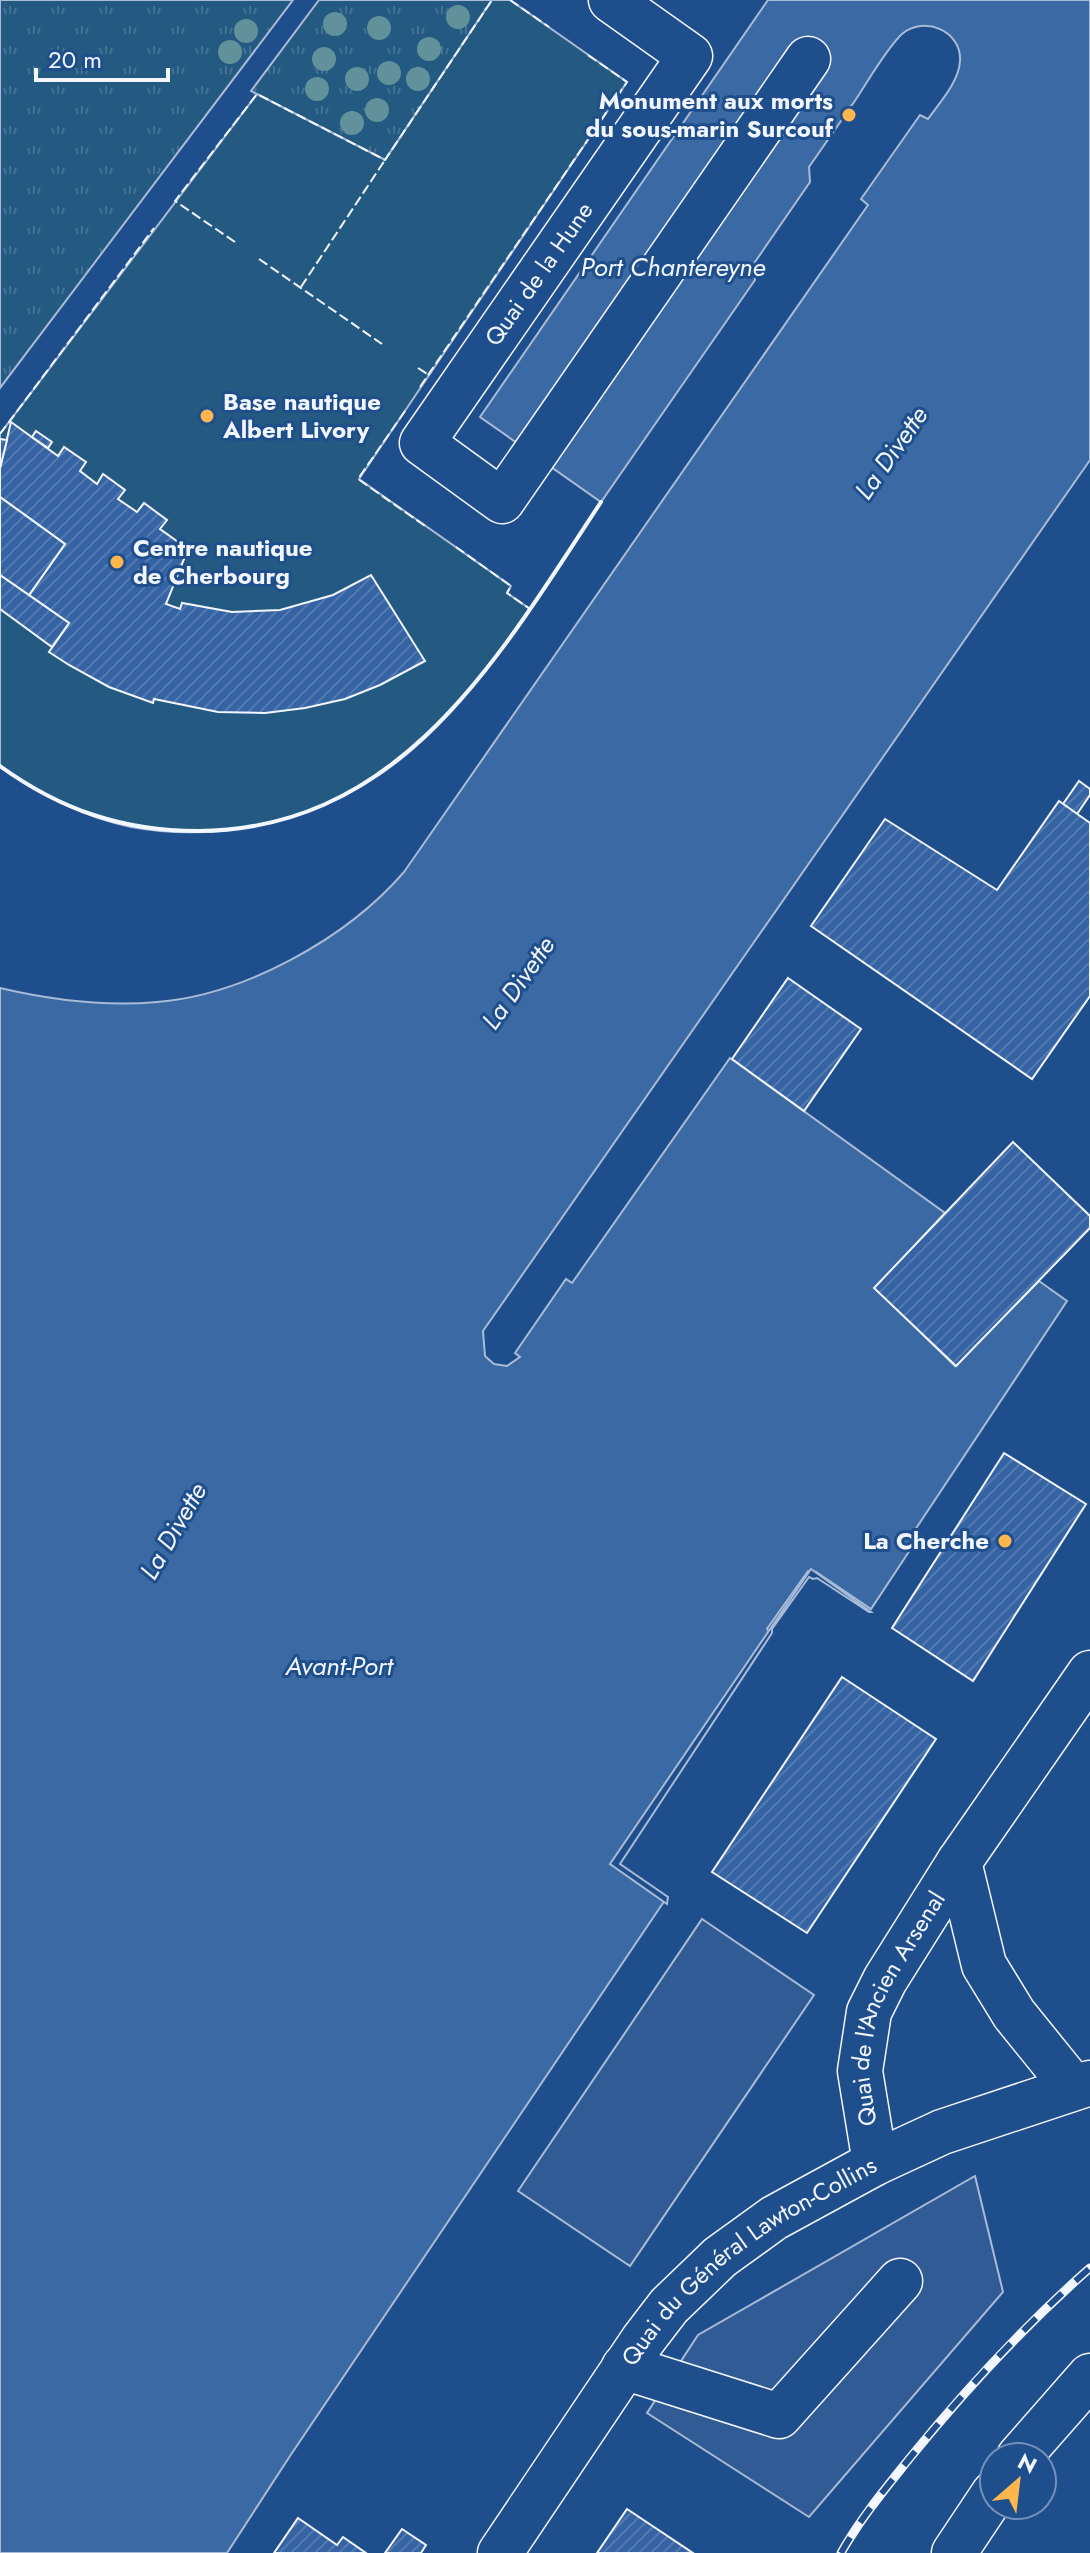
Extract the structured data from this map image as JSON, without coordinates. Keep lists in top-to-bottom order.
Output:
{
  "streets": {
    "street": ["Quai de la Hune", "Quai de l'Ancien Arsenal", "Quai du Général Lawton-Collins"]
  },
  "crossings": [
    ["Quai de l'Ancien Arsenal", "Quai du Général Lawton-Collins"]
  ],
  "water": ["Port Chantereyne", "La Divette", "Avant-Port"],
  "places": [
    "Monument aux morts du sous-marin Surcouf",
    "Base nautique Albert Livory",
    "Centre nautique de Cherbourg",
    "La Cherche"
  ],
  "scale_bar": "20 m",
  "north": "top right"
}
